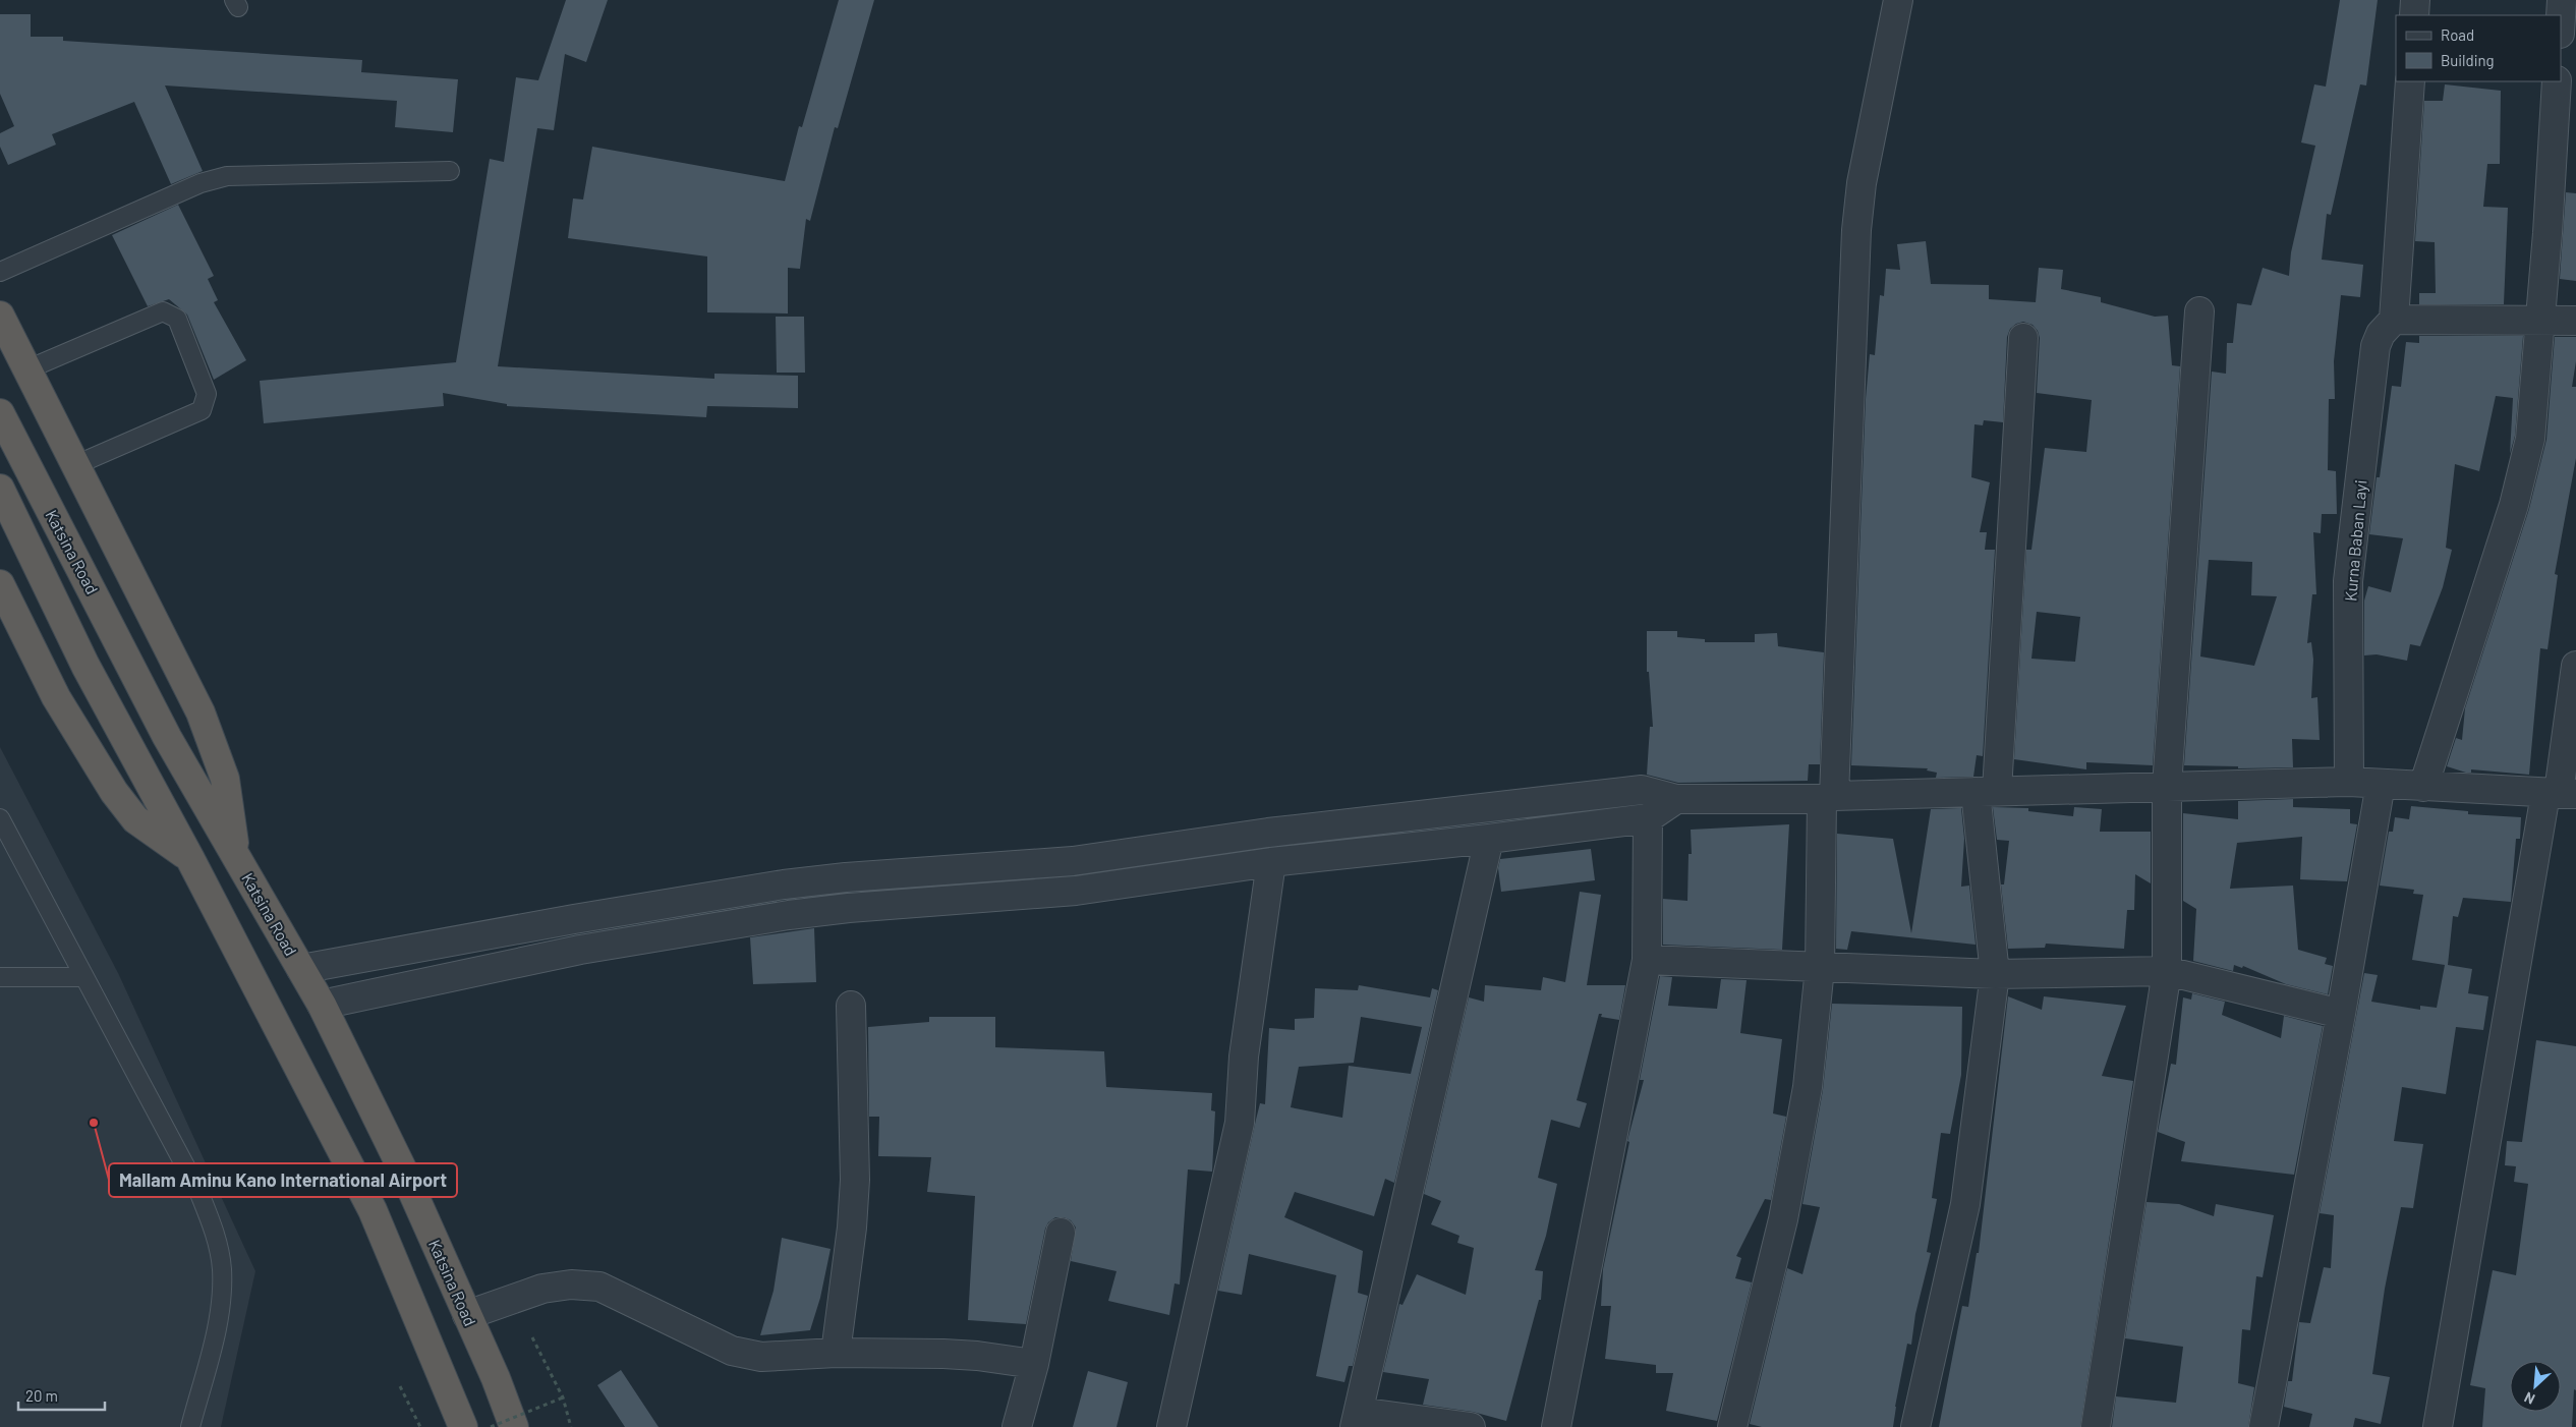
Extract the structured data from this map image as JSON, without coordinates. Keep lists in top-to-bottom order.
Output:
{
  "streets": {
    "highway": ["Katsina Road"],
    "street": ["Kurna Baban Layi"]
  },
  "places": ["Mallam Aminu Kano International Airport"],
  "legend": ["Road", "Building"],
  "scale_bar": "20 m",
  "north": "bottom left"
}
